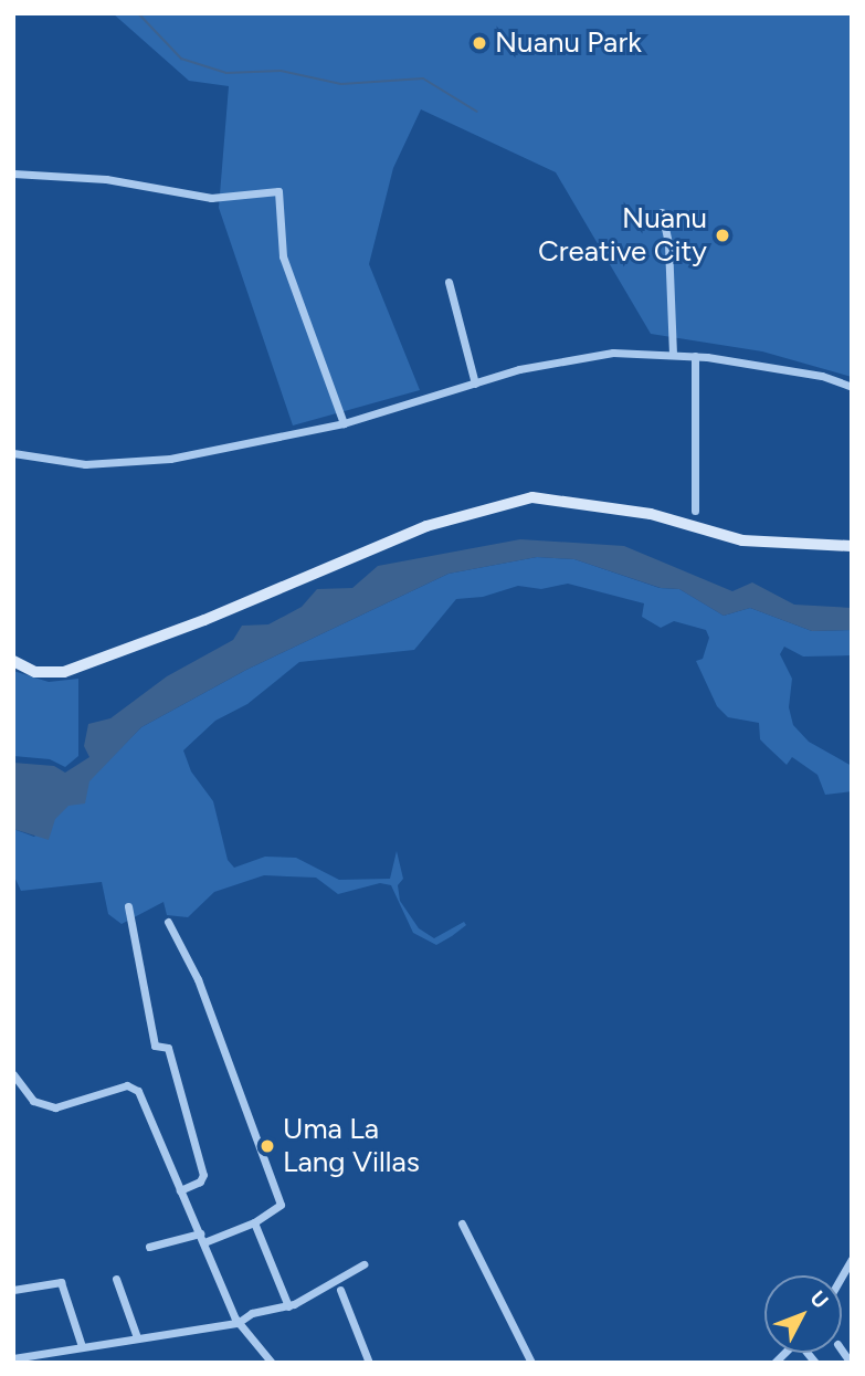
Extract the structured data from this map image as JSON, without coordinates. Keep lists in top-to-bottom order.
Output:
{
  "places": ["Nuanu Park", "Nuanu Creative City", "Uma La Lang Villas"],
  "north": "top right"
}
